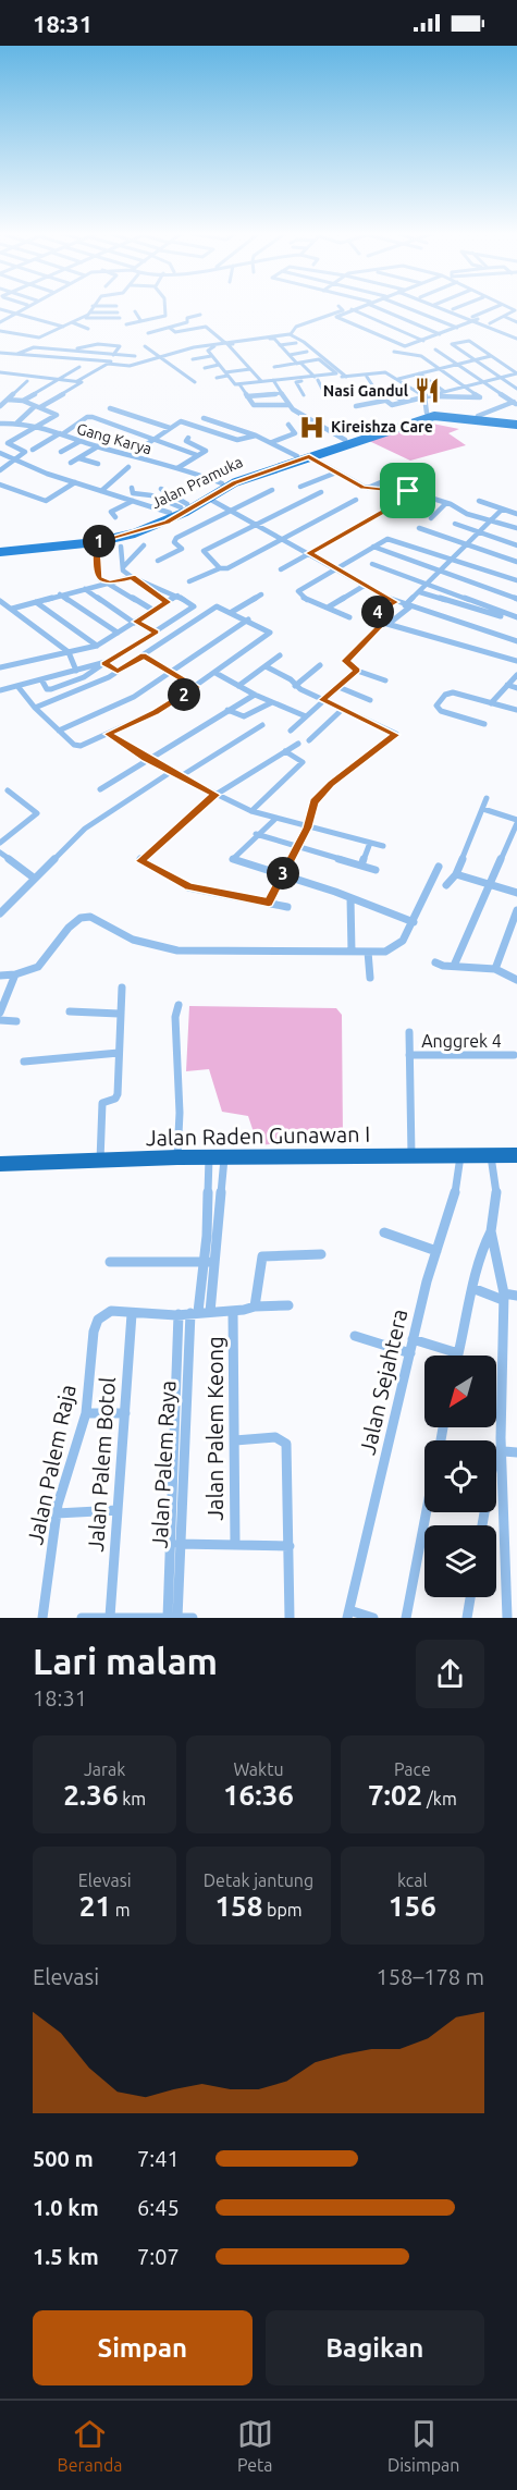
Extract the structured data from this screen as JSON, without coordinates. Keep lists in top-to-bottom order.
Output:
{
  "streets": {
    "highway": ["Jalan Raden Gunawan I"],
    "main road": ["Jalan Pramuka"],
    "street": [
      "Gang Karya",
      "Anggrek 4",
      "Jalan Sejahtera",
      "Jalan Palem Keong",
      "Jalan Palem Raja",
      "Jalan Palem Botol",
      "Jalan Palem Raya"
    ]
  },
  "crossings": [
    ["Gang Karya", "Jalan Pramuka"],
    ["Jalan Raden Gunawan I", "Jalan Sejahtera"],
    ["Jalan Raden Gunawan I", "Jalan Palem Raya"],
    ["Jalan Palem Keong", "Jalan Palem Raya"],
    ["Jalan Palem Raja", "Jalan Palem Botol"]
  ],
  "places": {
    "restaurant": ["Nasi Gandul"],
    "hospital": ["Kireishza Care"]
  },
  "north": "bottom left",
  "page": {
    "status": "18:31",
    "pins": [
      "1",
      "4",
      "2",
      "3"
    ],
    "heading": ["Lari malam", "18:31"],
    "stats": [
      ["Jarak", "2.36 km"],
      ["Waktu", "16:36"],
      ["Pace", "7:02 /km"],
      ["Elevasi", "21 m"],
      ["Detak jantung", "158 bpm"],
      ["kcal", "156"]
    ],
    "chart": ["Elevasi", "158–178 m"],
    "list": [
      {
        "name": "500 m",
        "note": "7:41"
      },
      {
        "name": "1.0 km",
        "note": "6:45"
      },
      {
        "name": "1.5 km",
        "note": "7:07"
      }
    ],
    "buttons": ["Simpan", "Bagikan"],
    "tabs": ["Beranda", "Peta", "Disimpan"]
  }
}
